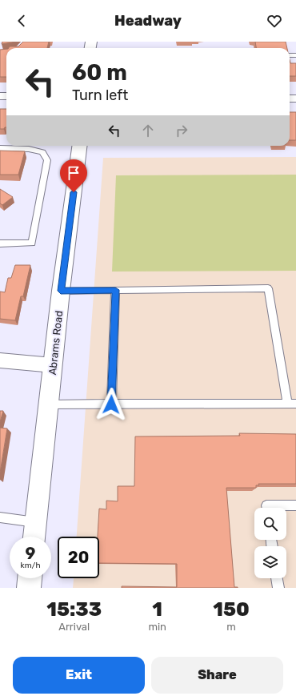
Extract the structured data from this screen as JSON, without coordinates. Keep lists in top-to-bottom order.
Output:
{
  "streets": {
    "main road": ["Abrams Road"]
  },
  "page": {
    "header": "Headway",
    "turn": ["60 m", "Turn left"],
    "speed": "9 km/h",
    "limit": "20",
    "eta": [
      "15:33",
      "Arrival",
      "1",
      "min",
      "150",
      "m"
    ],
    "buttons": ["Exit", "Share"]
  }
}
